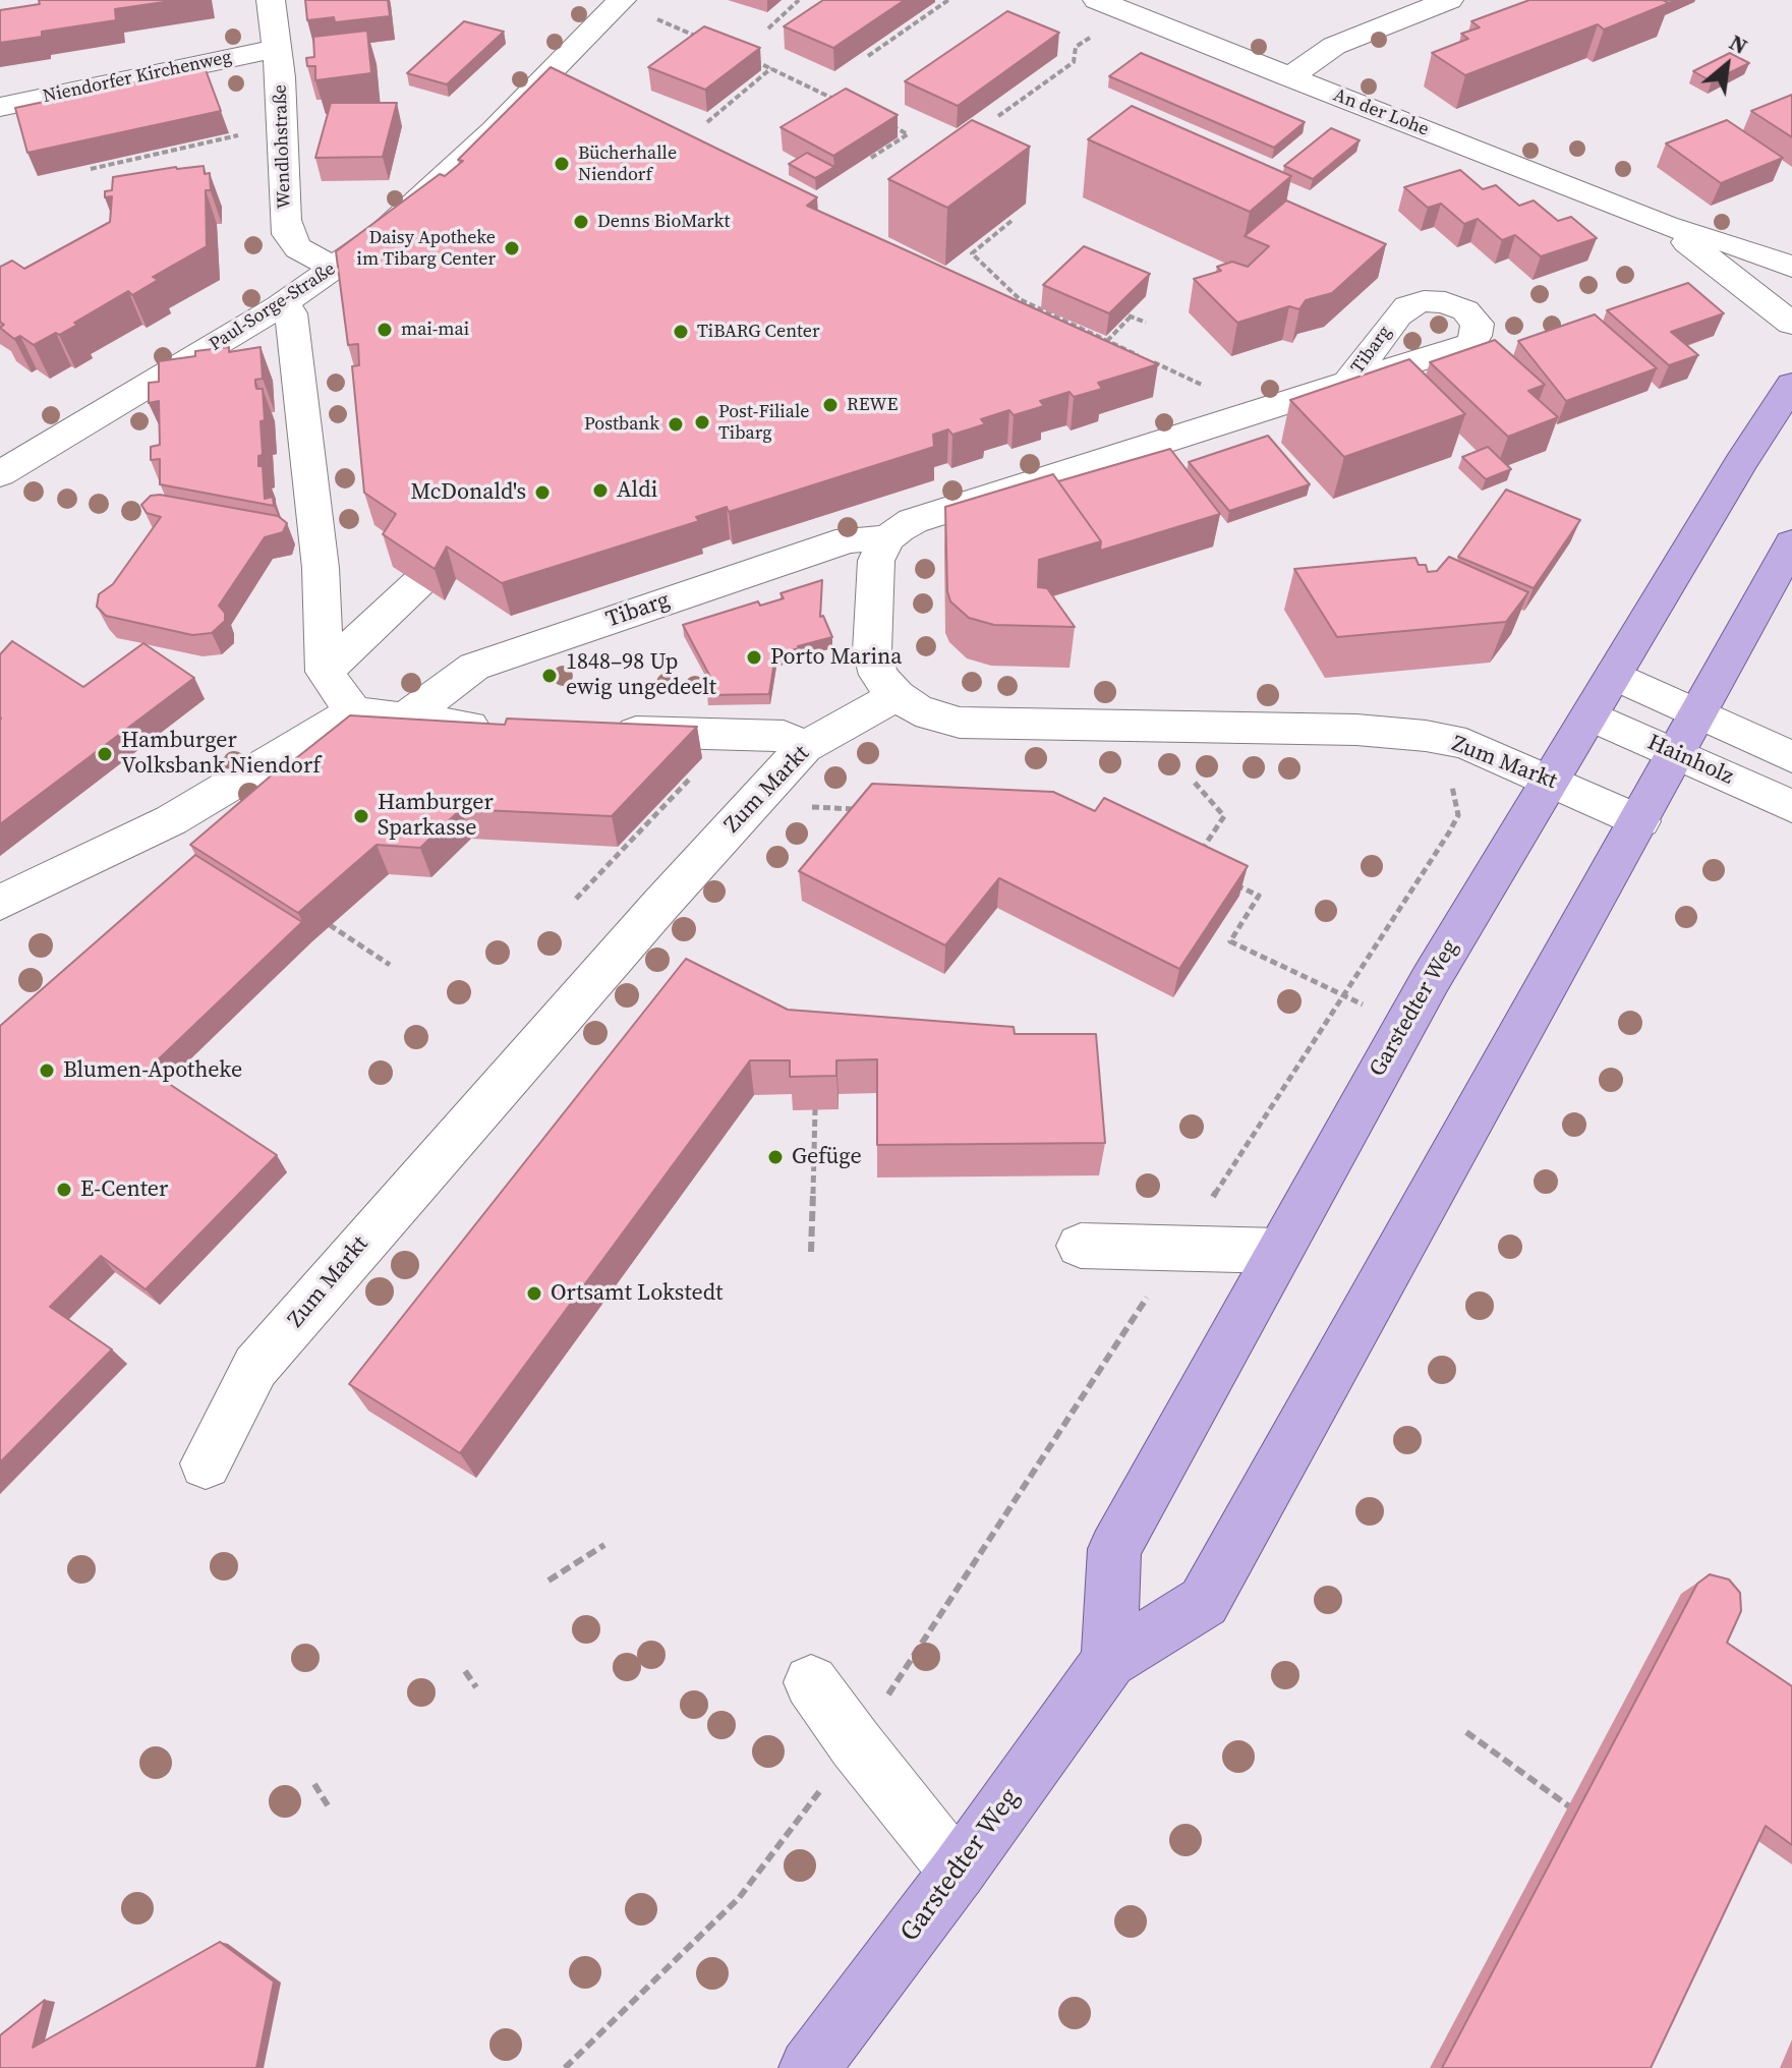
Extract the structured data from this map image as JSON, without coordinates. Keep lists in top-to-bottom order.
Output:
{
  "streets": {
    "main road": ["Garstedter Weg"],
    "street": [
      "Niendorfer Kirchenweg",
      "An der Lohe",
      "Wendlohstraße",
      "Paul-Sorge-Straße",
      "Tibarg",
      "Hainholz",
      "Zum Markt"
    ]
  },
  "crossings": [
    ["Niendorfer Kirchenweg", "Wendlohstraße"],
    ["Wendlohstraße", "Paul-Sorge-Straße"],
    ["Hainholz", "Garstedter Weg"],
    ["Zum Markt", "Garstedter Weg"]
  ],
  "places": [
    "Bücherhalle Niendorf",
    "Denns BioMarkt",
    "Daisy Apotheke im Tibarg Center",
    "mai-mai",
    "TiBARG Center",
    "REWE",
    "Post-Filiale Tibarg",
    "Postbank",
    "Aldi",
    "McDonald's",
    "Porto Marina",
    "1848–98 Up ewig ungedeelt",
    "Hamburger Volksbank Niendorf",
    "Hamburger Sparkasse",
    "Blumen-Apotheke",
    "Gefüge",
    "E-Center",
    "Ortsamt Lokstedt"
  ],
  "north": "top right"
}
